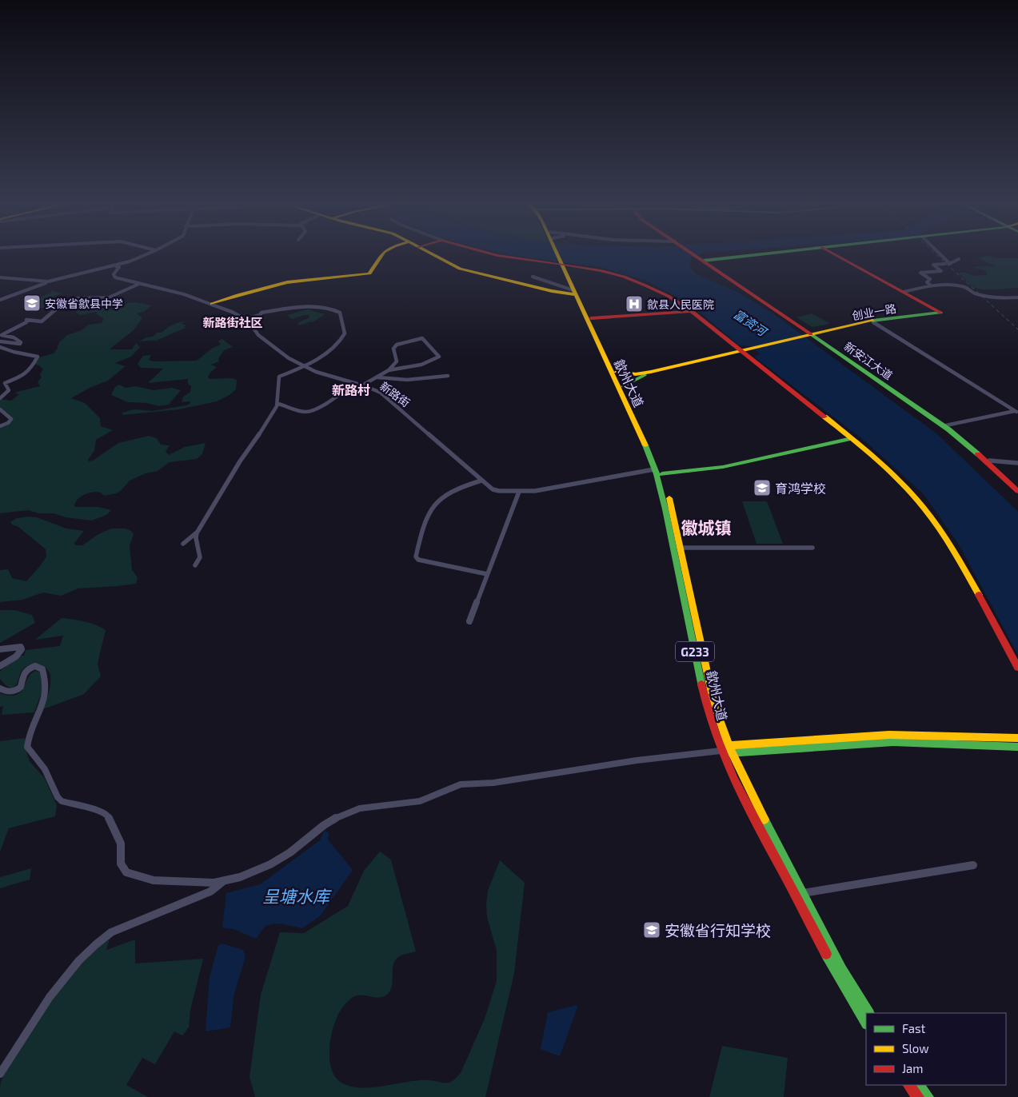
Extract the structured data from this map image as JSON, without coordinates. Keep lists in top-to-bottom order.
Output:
{
  "streets": {
    "main road": [
      "创业一路",
      "新安江大道",
      "歙州大道",
      "G233"
    ],
    "street": ["新路街"]
  },
  "crossings": [
    ["创业一路", "新安江大道"],
    ["歙州大道", "新路街"],
    ["歙州大道", "G233"]
  ],
  "districts": ["新路街社区", "新路村", "徽城镇"],
  "water": ["富资河", "呈塘水库"],
  "places": {
    "school or university": ["安徽省歙县中学", "育鸿学校", "安徽省行知学校"],
    "hospital": ["歙县人民医院"]
  },
  "legend": ["Fast", "Slow", "Jam"]
}
